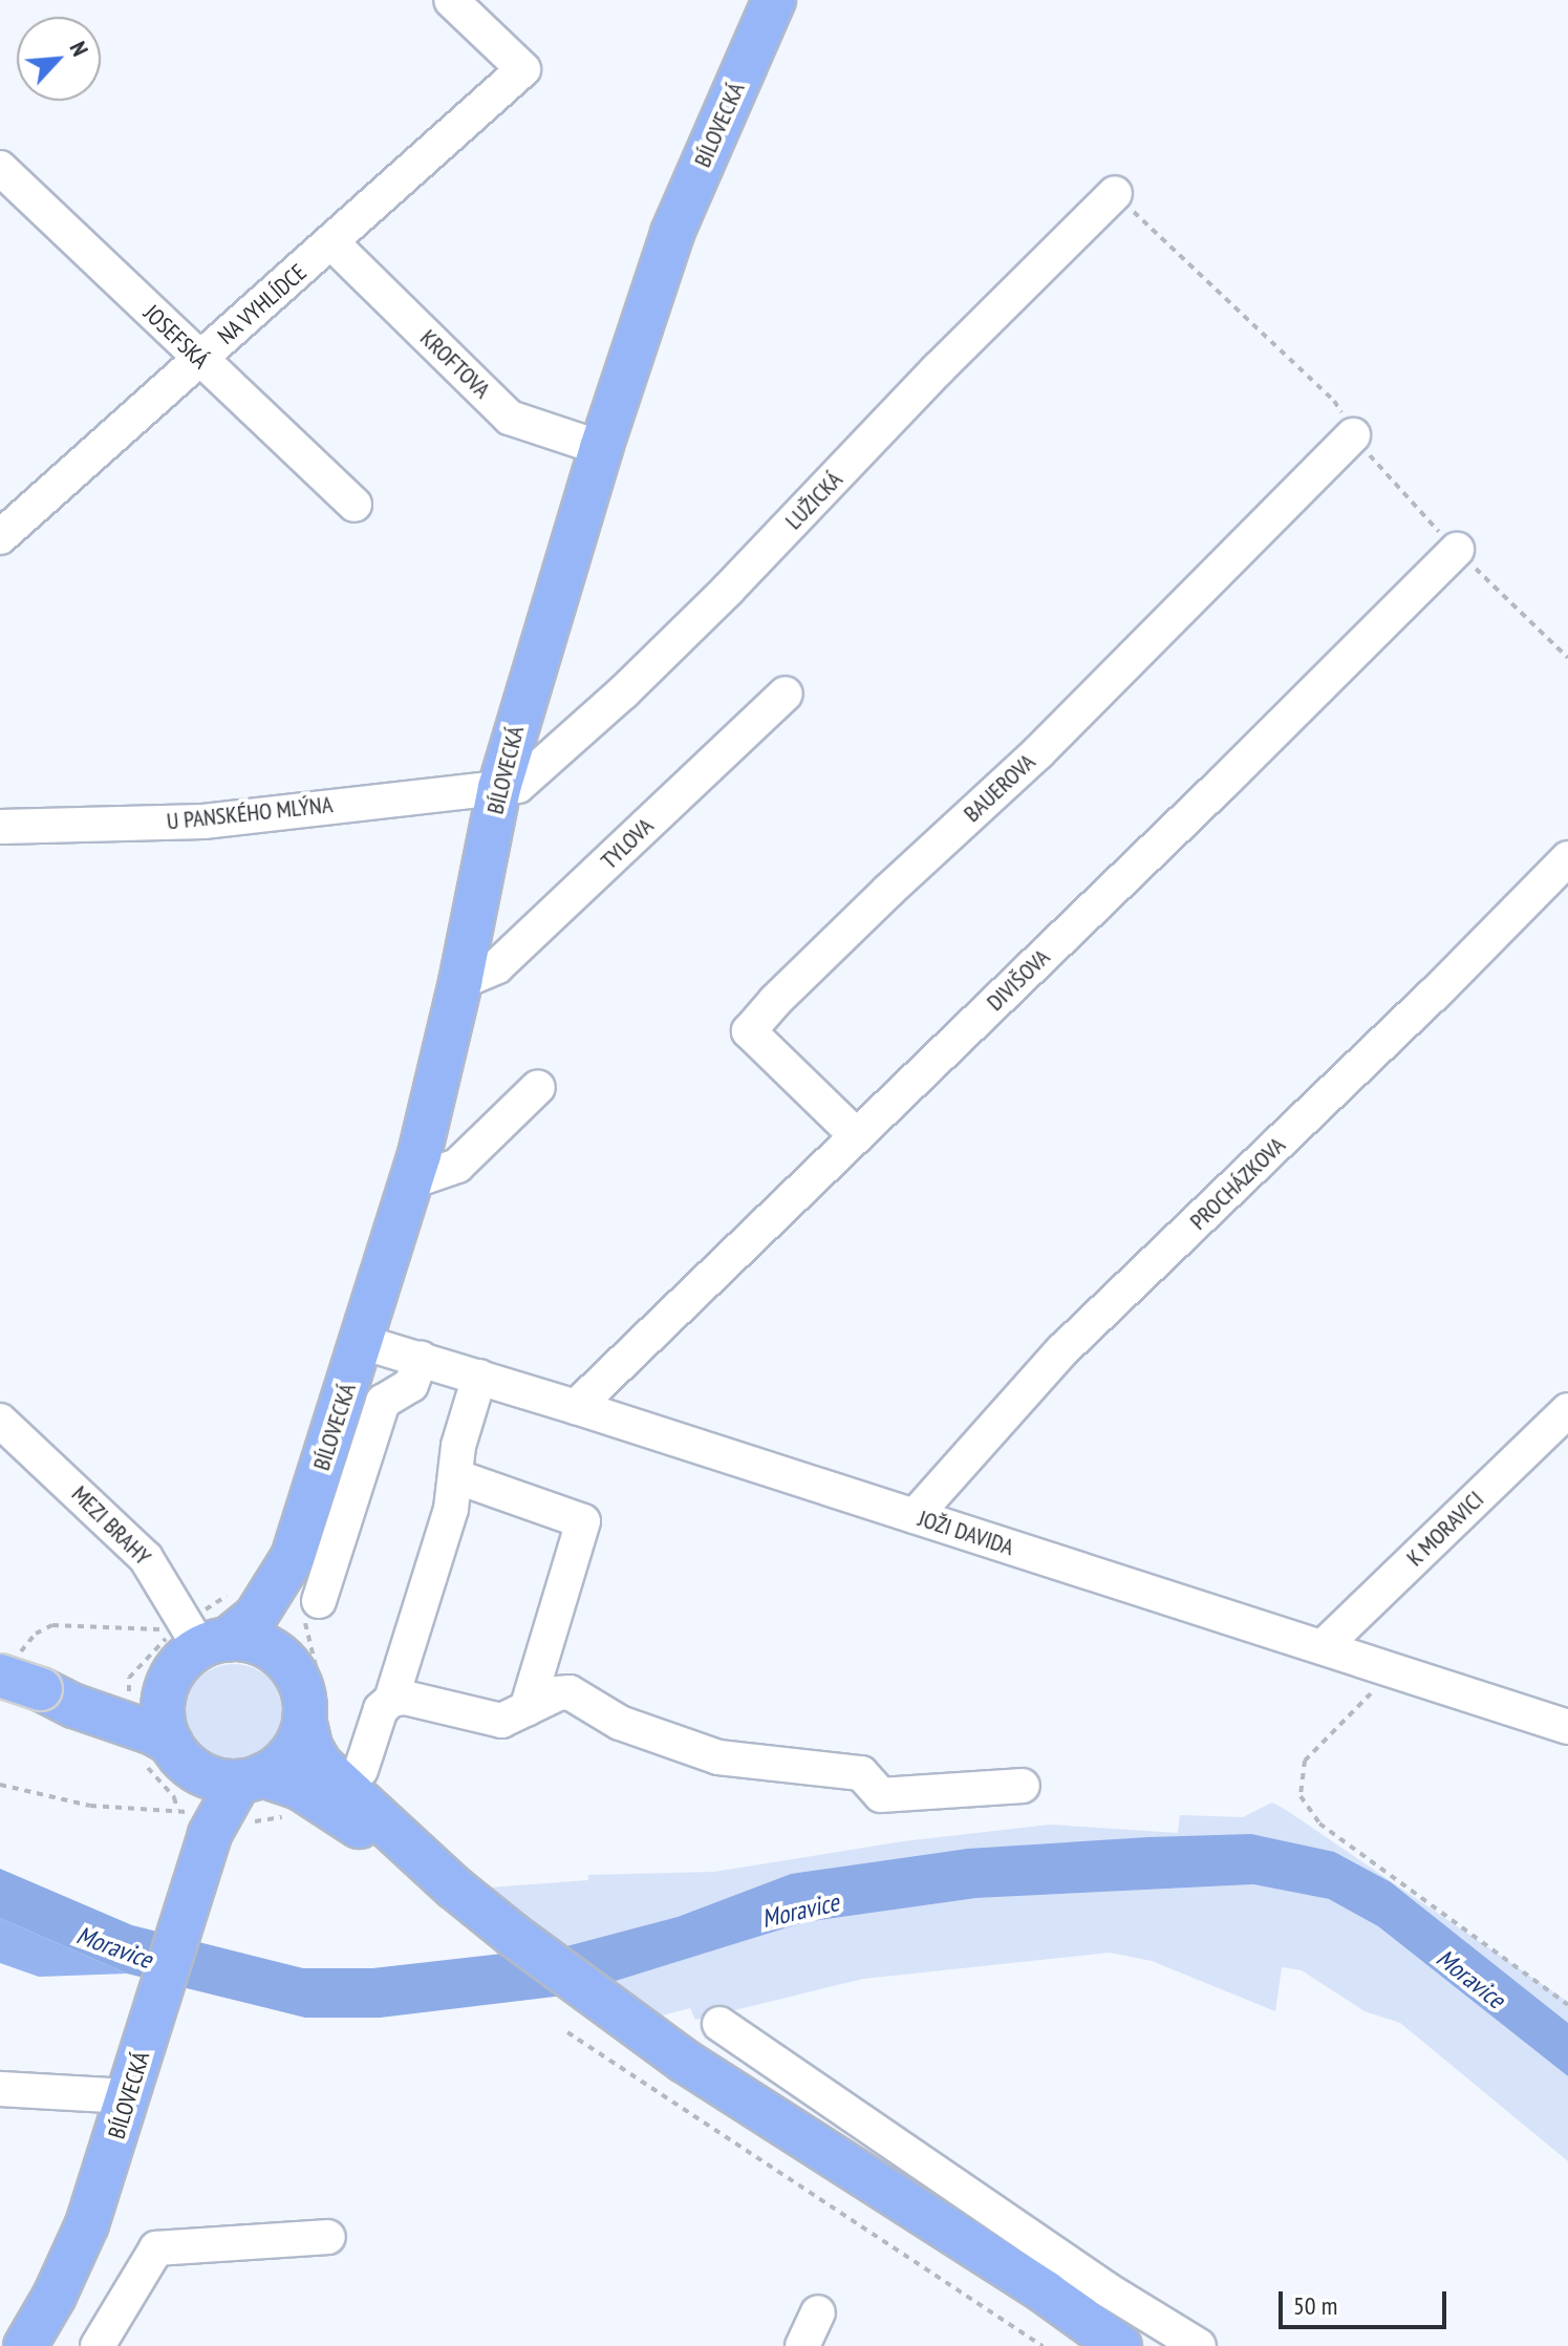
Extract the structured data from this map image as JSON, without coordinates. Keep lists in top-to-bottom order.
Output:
{
  "streets": {
    "main road": ["BÍLOVECKÁ"],
    "street": [
      "NA VYHLÍDCE",
      "JOSEFSKÁ",
      "KROFTOVA",
      "LUŽICKÁ",
      "BAUEROVA",
      "U PANSKÉHO MLÝNA",
      "TYLOVA",
      "DIVIŠOVA",
      "PROCHÁZKOVA",
      "MEZI BRAHY",
      "K MORAVICI",
      "JOŽI DAVIDA"
    ]
  },
  "crossings": [
    ["BÍLOVECKÁ", "KROFTOVA"],
    ["BÍLOVECKÁ", "LUŽICKÁ"],
    ["BÍLOVECKÁ", "U PANSKÉHO MLÝNA"],
    ["BÍLOVECKÁ", "TYLOVA"],
    ["BÍLOVECKÁ", "MEZI BRAHY"],
    ["BÍLOVECKÁ", "JOŽI DAVIDA"],
    ["NA VYHLÍDCE", "JOSEFSKÁ"],
    ["NA VYHLÍDCE", "KROFTOVA"],
    ["LUŽICKÁ", "U PANSKÉHO MLÝNA"],
    ["BAUEROVA", "DIVIŠOVA"],
    ["DIVIŠOVA", "JOŽI DAVIDA"],
    ["PROCHÁZKOVA", "JOŽI DAVIDA"],
    ["K MORAVICI", "JOŽI DAVIDA"]
  ],
  "water": ["Moravice"],
  "scale_bar": "50 m",
  "north": "top right"
}
